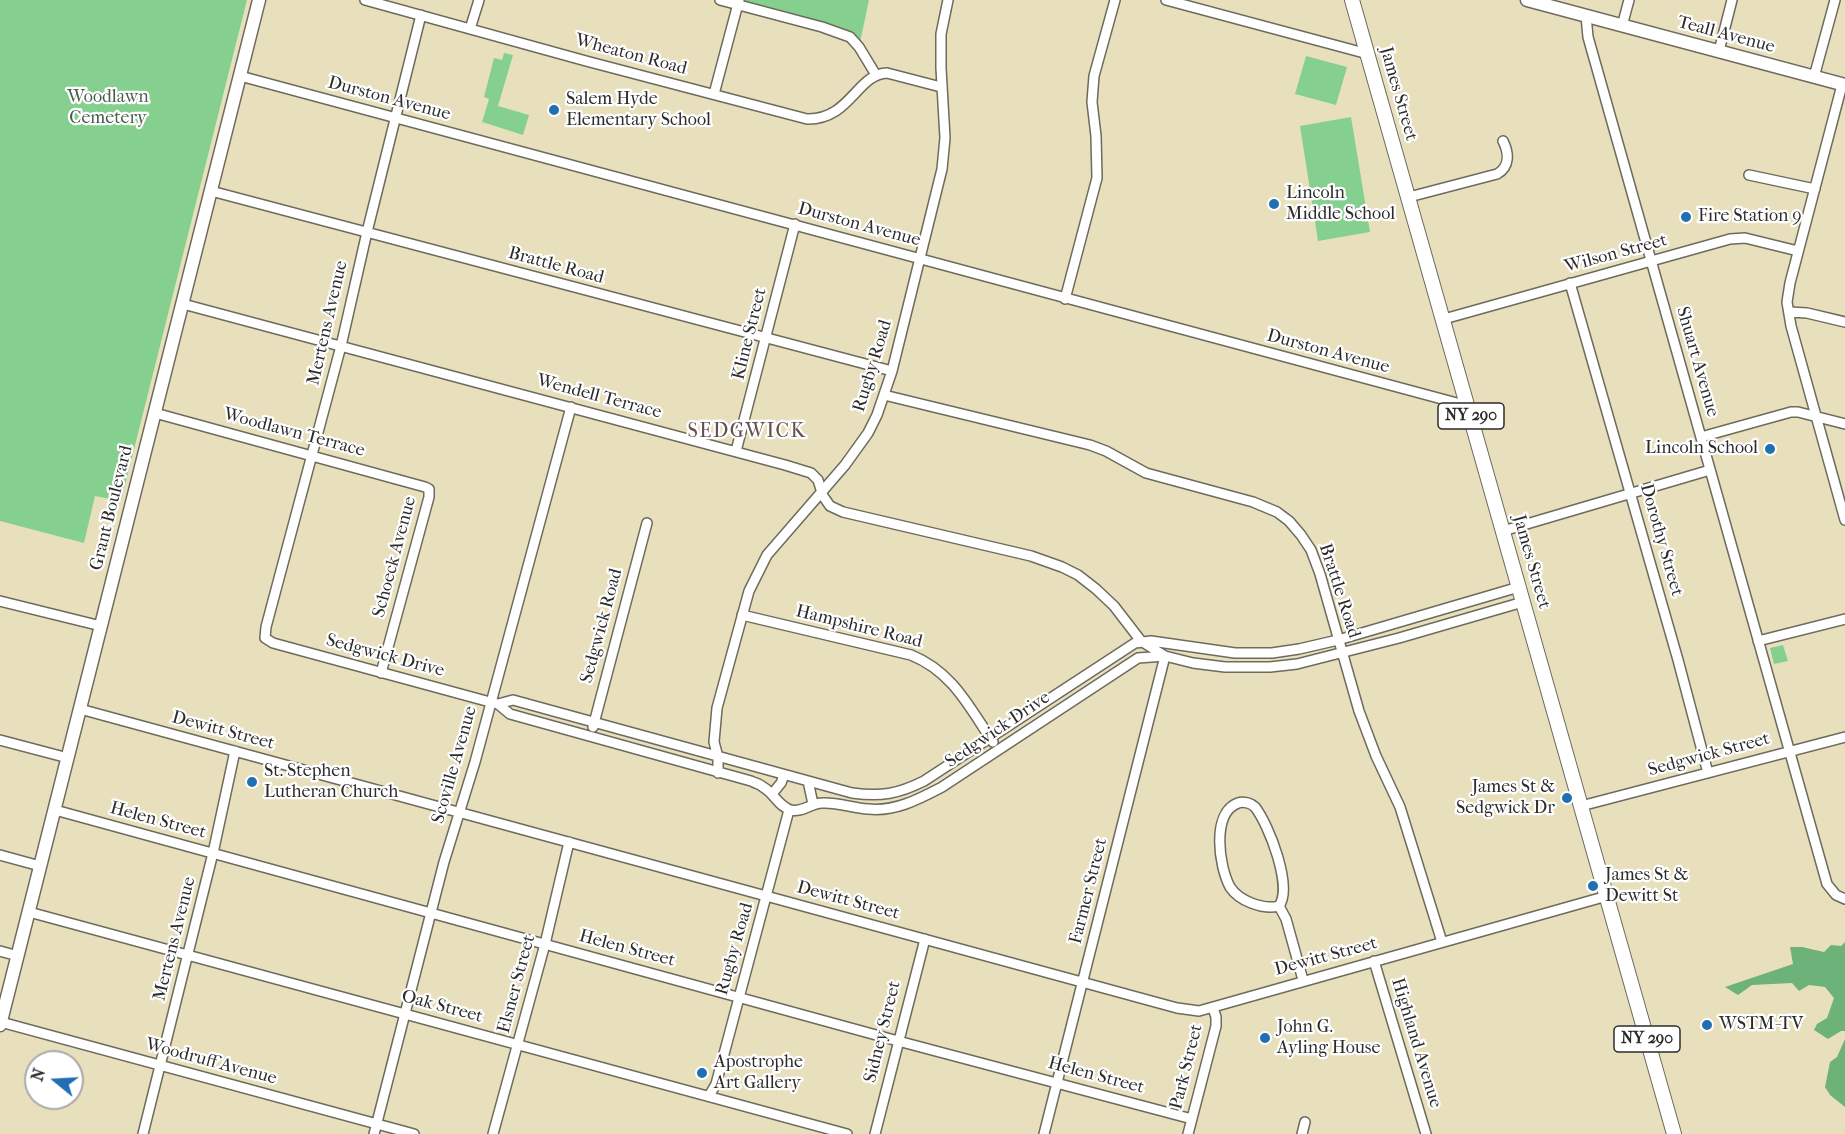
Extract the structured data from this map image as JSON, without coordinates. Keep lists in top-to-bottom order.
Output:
{
  "streets": {
    "main road": ["James Street", "NY 290"],
    "street": [
      "Teall Avenue",
      "Wheaton Road",
      "Durston Avenue",
      "Wilson Street",
      "Brattle Road",
      "Mertens Avenue",
      "Kline Street",
      "Shuart Avenue",
      "Rugby Road",
      "Wendell Terrace",
      "Woodlawn Terrace",
      "Grant Boulevard",
      "Dorothy Street",
      "Schoeck Avenue",
      "Sedgwick Road",
      "Hampshire Road",
      "Sedgwick Drive",
      "Dewitt Street",
      "Sedgwick Street",
      "Scoville Avenue",
      "Helen Street",
      "Farmer Street",
      "Elsner Street",
      "Oak Street",
      "Sidney Street",
      "Highland Avenue",
      "Woodruff Avenue",
      "Park Street"
    ]
  },
  "crossings": [
    ["Teall Avenue", "Shuart Avenue"],
    ["Wheaton Road", "Mertens Avenue"],
    ["James Street", "Durston Avenue"],
    ["James Street", "Wilson Street"],
    ["James Street", "Sedgwick Drive"],
    ["James Street", "Dewitt Street"],
    ["James Street", "Sedgwick Street"],
    ["Durston Avenue", "Mertens Avenue"],
    ["Durston Avenue", "Kline Street"],
    ["Durston Avenue", "Rugby Road"],
    ["Durston Avenue", "Grant Boulevard"],
    ["Wilson Street", "Shuart Avenue"],
    ["Wilson Street", "Dorothy Street"],
    ["Brattle Road", "Mertens Avenue"],
    ["Brattle Road", "Kline Street"],
    ["Brattle Road", "Rugby Road"],
    ["Brattle Road", "Grant Boulevard"],
    ["Brattle Road", "Sedgwick Drive"],
    ["Brattle Road", "Dewitt Street"],
    ["Mertens Avenue", "Wendell Terrace"],
    ["Mertens Avenue", "Woodlawn Terrace"],
    ["Mertens Avenue", "Sedgwick Drive"],
    ["Mertens Avenue", "Dewitt Street"],
    ["Mertens Avenue", "Helen Street"],
    ["Mertens Avenue", "Oak Street"],
    ["Mertens Avenue", "Woodruff Avenue"],
    ["Kline Street", "Wendell Terrace"],
    ["Shuart Avenue", "Sedgwick Street"],
    ["Rugby Road", "Wendell Terrace"],
    ["Rugby Road", "Hampshire Road"],
    ["Rugby Road", "Sedgwick Drive"],
    ["Rugby Road", "Dewitt Street"],
    ["Rugby Road", "Helen Street"],
    ["Rugby Road", "Oak Street"],
    ["Wendell Terrace", "Grant Boulevard"],
    ["Wendell Terrace", "Sedgwick Drive"],
    ["Wendell Terrace", "Scoville Avenue"],
    ["Wendell Terrace", "Farmer Street"],
    ["Woodlawn Terrace", "Grant Boulevard"],
    ["Woodlawn Terrace", "Schoeck Avenue"],
    ["Grant Boulevard", "Dewitt Street"],
    ["Grant Boulevard", "Helen Street"],
    ["Grant Boulevard", "Oak Street"],
    ["Grant Boulevard", "Woodruff Avenue"],
    ["Dorothy Street", "Sedgwick Street"],
    ["Schoeck Avenue", "Sedgwick Drive"],
    ["Sedgwick Road", "Sedgwick Drive"],
    ["Hampshire Road", "Sedgwick Drive"],
    ["Sedgwick Drive", "Scoville Avenue"],
    ["Sedgwick Drive", "Farmer Street"],
    ["Dewitt Street", "Scoville Avenue"],
    ["Dewitt Street", "Farmer Street"],
    ["Dewitt Street", "Elsner Street"],
    ["Dewitt Street", "Sidney Street"],
    ["Dewitt Street", "Highland Avenue"],
    ["Dewitt Street", "Park Street"],
    ["Scoville Avenue", "Helen Street"],
    ["Scoville Avenue", "Oak Street"],
    ["Scoville Avenue", "Woodruff Avenue"],
    ["Helen Street", "Farmer Street"],
    ["Helen Street", "Elsner Street"],
    ["Helen Street", "Sidney Street"],
    ["Helen Street", "Park Street"],
    ["Elsner Street", "Oak Street"]
  ],
  "districts": ["SEDGWICK"],
  "parks": ["Woodlawn Cemetery"],
  "places": [
    "Salem Hyde Elementary School",
    "Lincoln Middle School",
    "Fire Station 9",
    "Lincoln School",
    "St. Stephen Lutheran Church",
    "James St & Sedgwick Dr",
    "James St & Dewitt St",
    "WSTM-TV",
    "John G. Ayling House",
    "Apostrophe Art Gallery"
  ],
  "north": "left"
}
